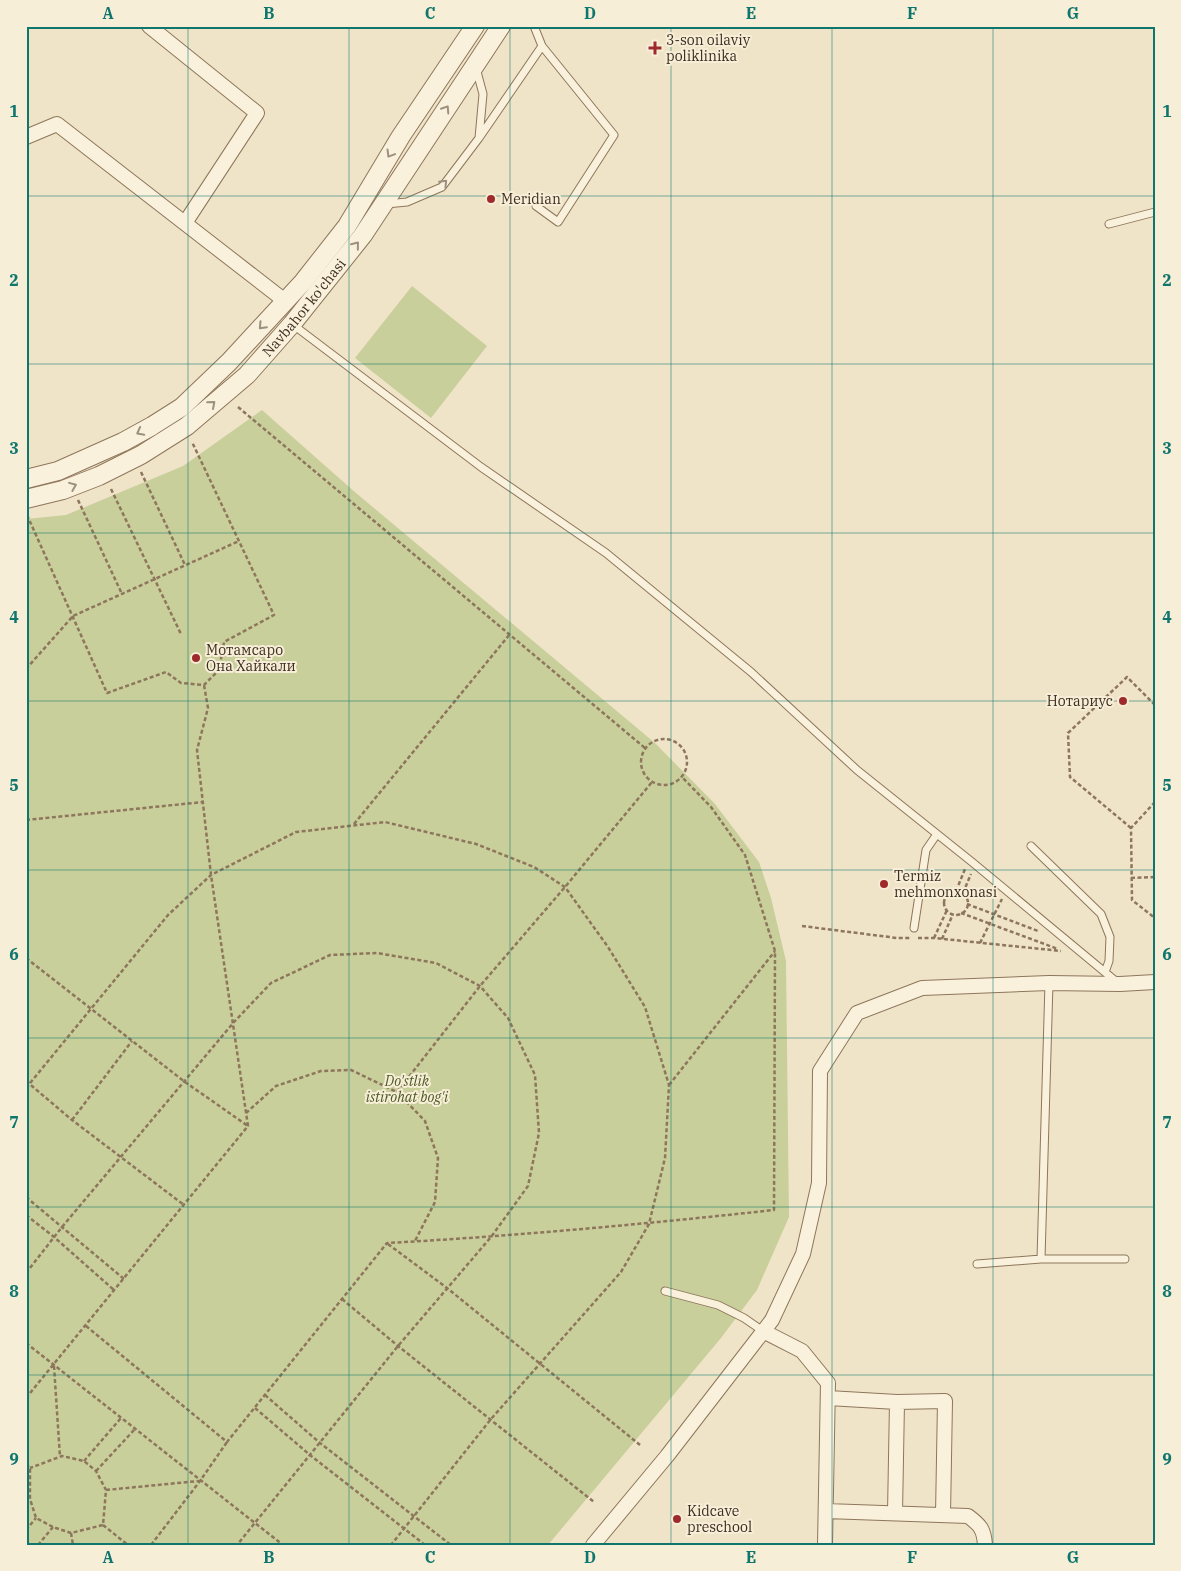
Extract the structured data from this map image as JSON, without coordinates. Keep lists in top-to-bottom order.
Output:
{
  "streets": {
    "street": ["Navbahor ko'chasi"]
  },
  "parks": ["Do'stlik istirohat bog'i"],
  "places": {
    "health": ["3-son oilaviy poliklinika"],
    "other": [
      "Meridian",
      "Мотамсаро Она Хайкали",
      "Нотариус",
      "Termiz mehmonxonasi",
      "Kidcave preschool"
    ]
  },
  "grid": {
    "columns": [
      "A",
      "B",
      "C",
      "D",
      "E",
      "F",
      "G"
    ],
    "rows": [
      "1",
      "2",
      "3",
      "4",
      "5",
      "6",
      "7",
      "8",
      "9"
    ]
  }
}
